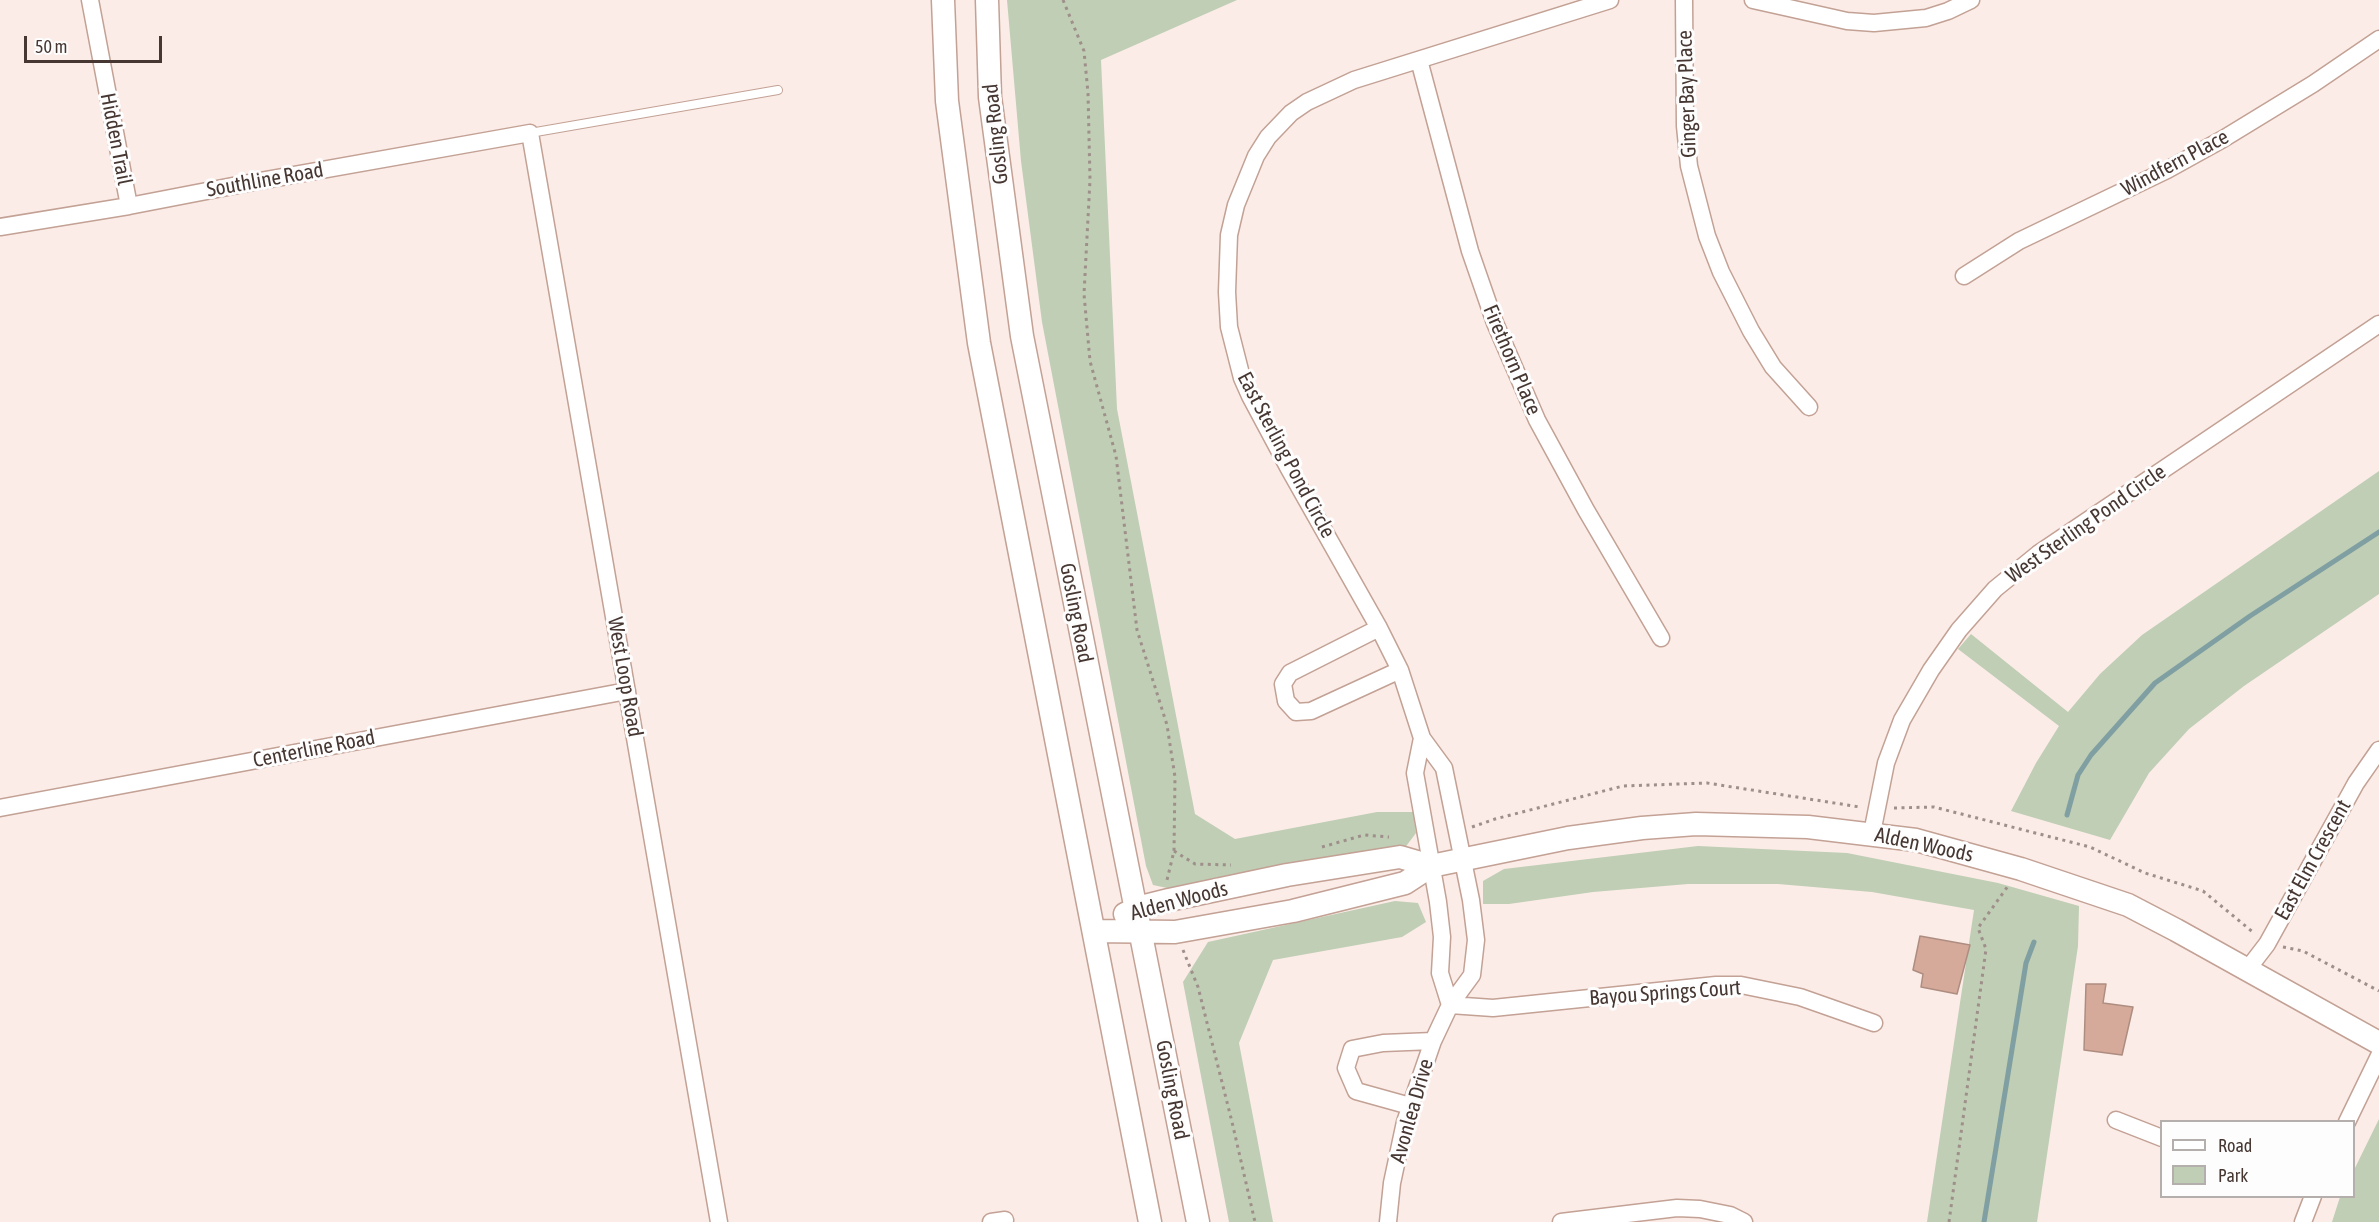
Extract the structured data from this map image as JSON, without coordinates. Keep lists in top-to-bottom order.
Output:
{
  "streets": {
    "main road": ["Gosling Road", "Alden Woods"],
    "street": [
      "Ginger Bay Place",
      "Hidden Trail",
      "Windfern Place",
      "Southline Road",
      "Firethorn Place",
      "East Sterling Pond Circle",
      "West Sterling Pond Circle",
      "West Loop Road",
      "Centerline Road",
      "East Elm Crescent",
      "Bayou Springs Court",
      "Avonlea Drive"
    ]
  },
  "crossings": [
    ["Gosling Road", "Alden Woods"],
    ["Hidden Trail", "Southline Road"],
    ["Southline Road", "West Loop Road"],
    ["Firethorn Place", "East Sterling Pond Circle"],
    ["East Sterling Pond Circle", "Alden Woods"],
    ["East Sterling Pond Circle", "Avonlea Drive"],
    ["West Sterling Pond Circle", "Alden Woods"],
    ["West Loop Road", "Centerline Road"],
    ["Alden Woods", "East Elm Crescent"],
    ["Alden Woods", "Avonlea Drive"],
    ["Bayou Springs Court", "Avonlea Drive"]
  ],
  "legend": ["Road", "Park"],
  "scale_bar": "50 m"
}
